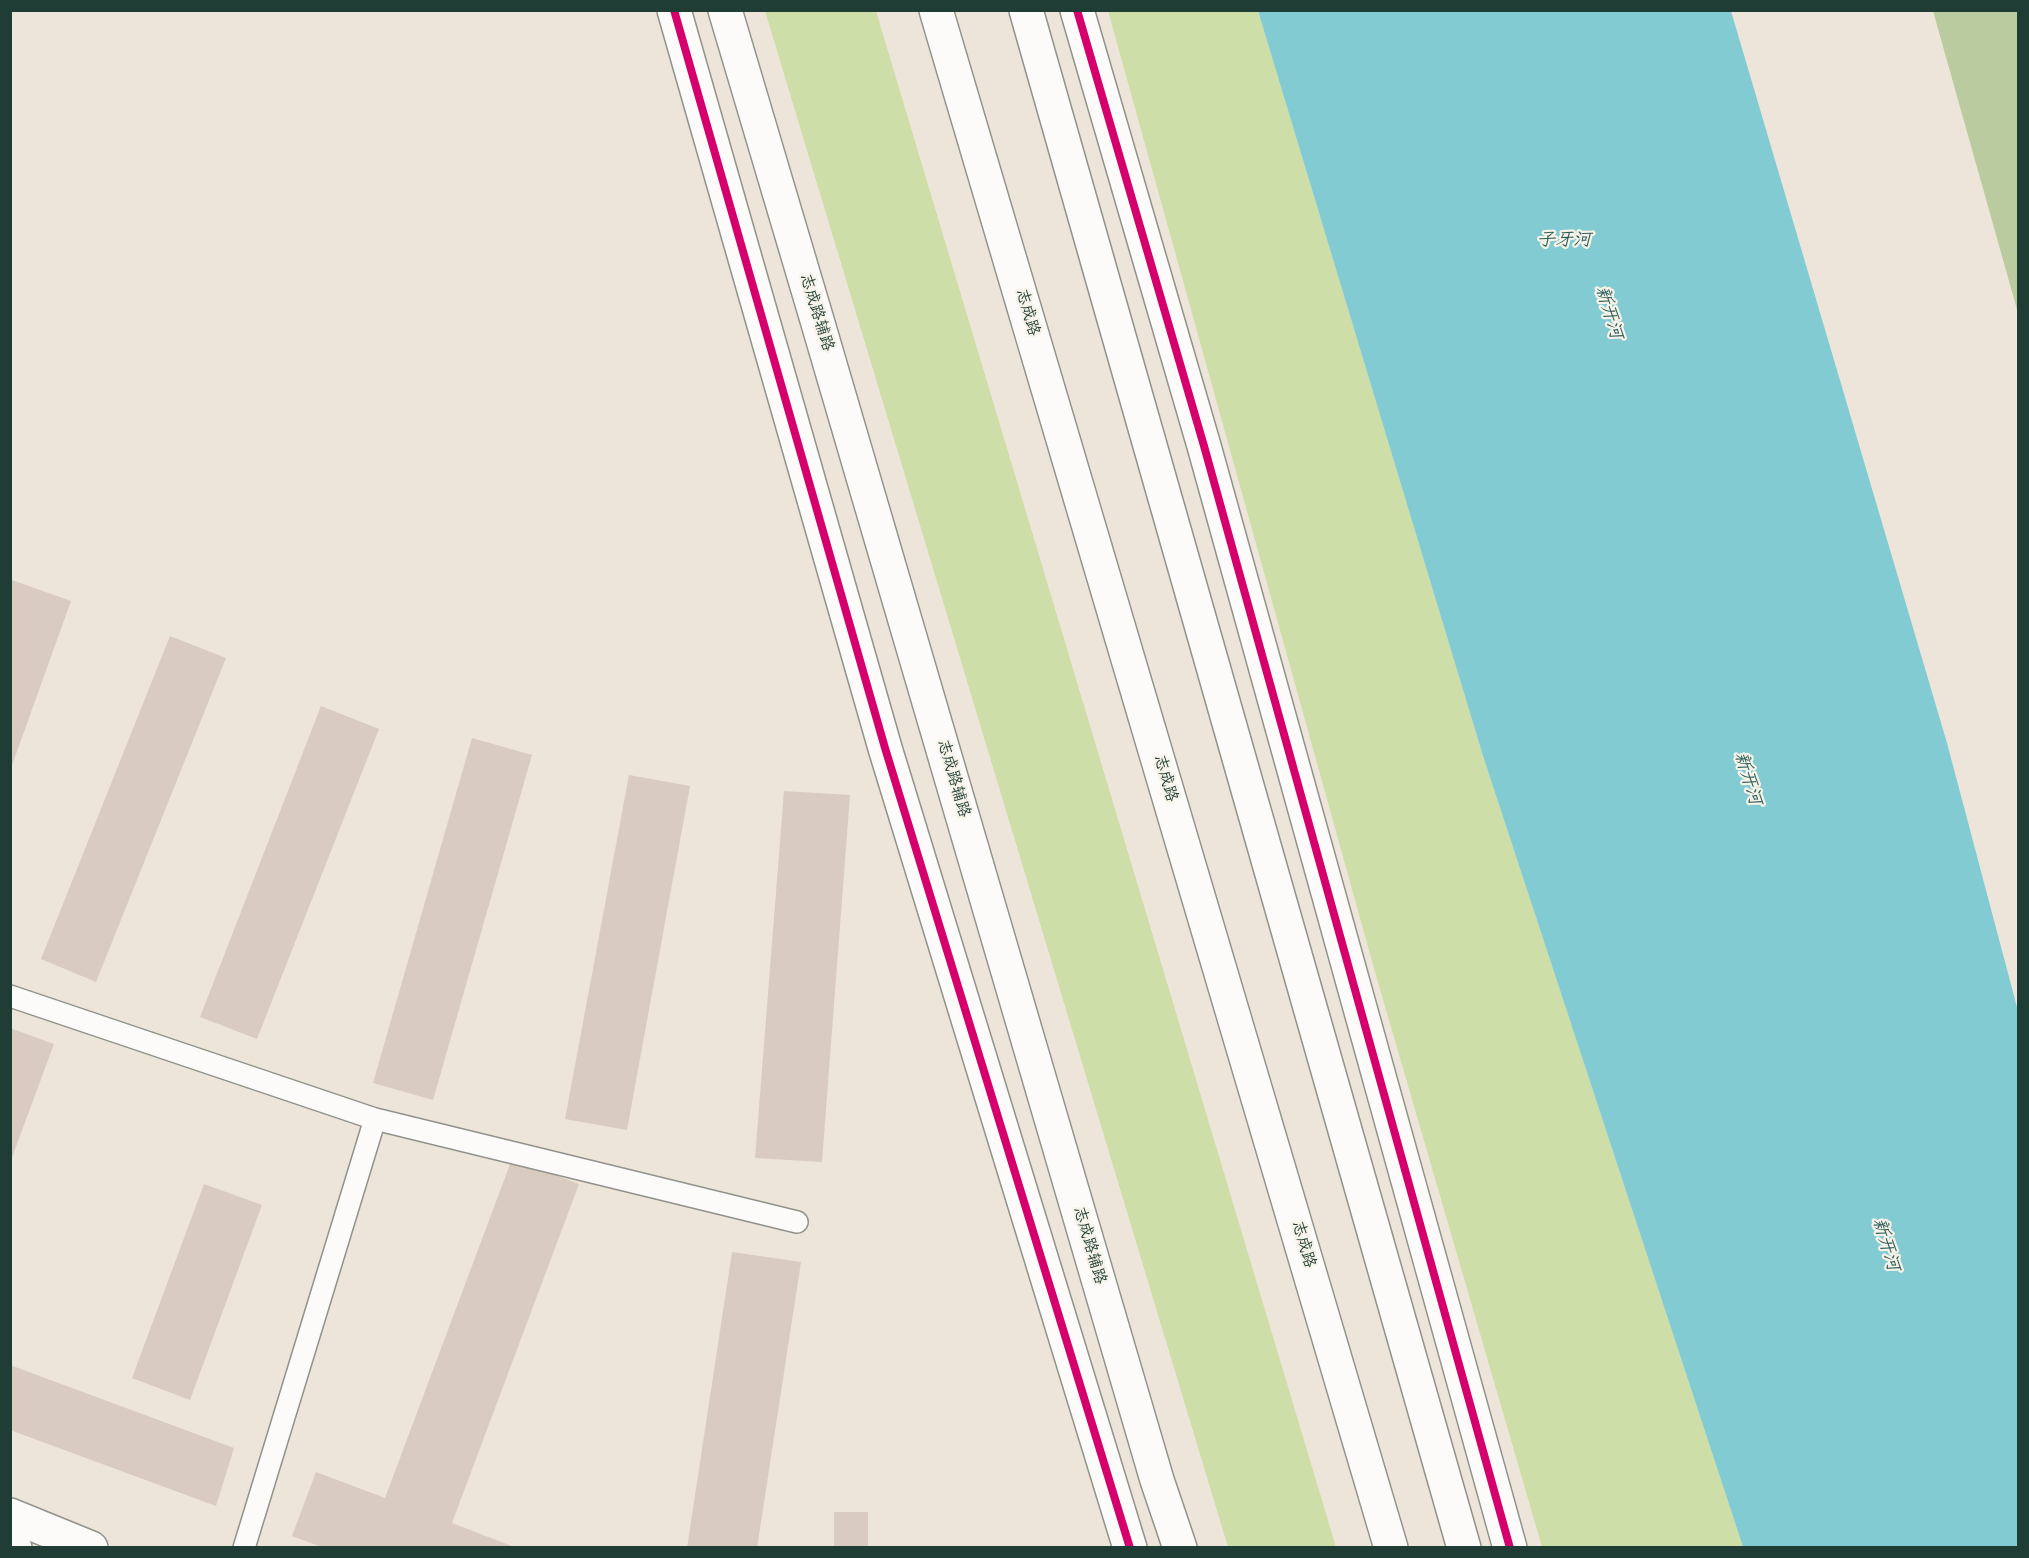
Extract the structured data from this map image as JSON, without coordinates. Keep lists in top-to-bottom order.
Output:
{
  "streets": {
    "main road": ["志成路辅路", "志成路"]
  },
  "water": ["子牙河", "新开河"]
}
